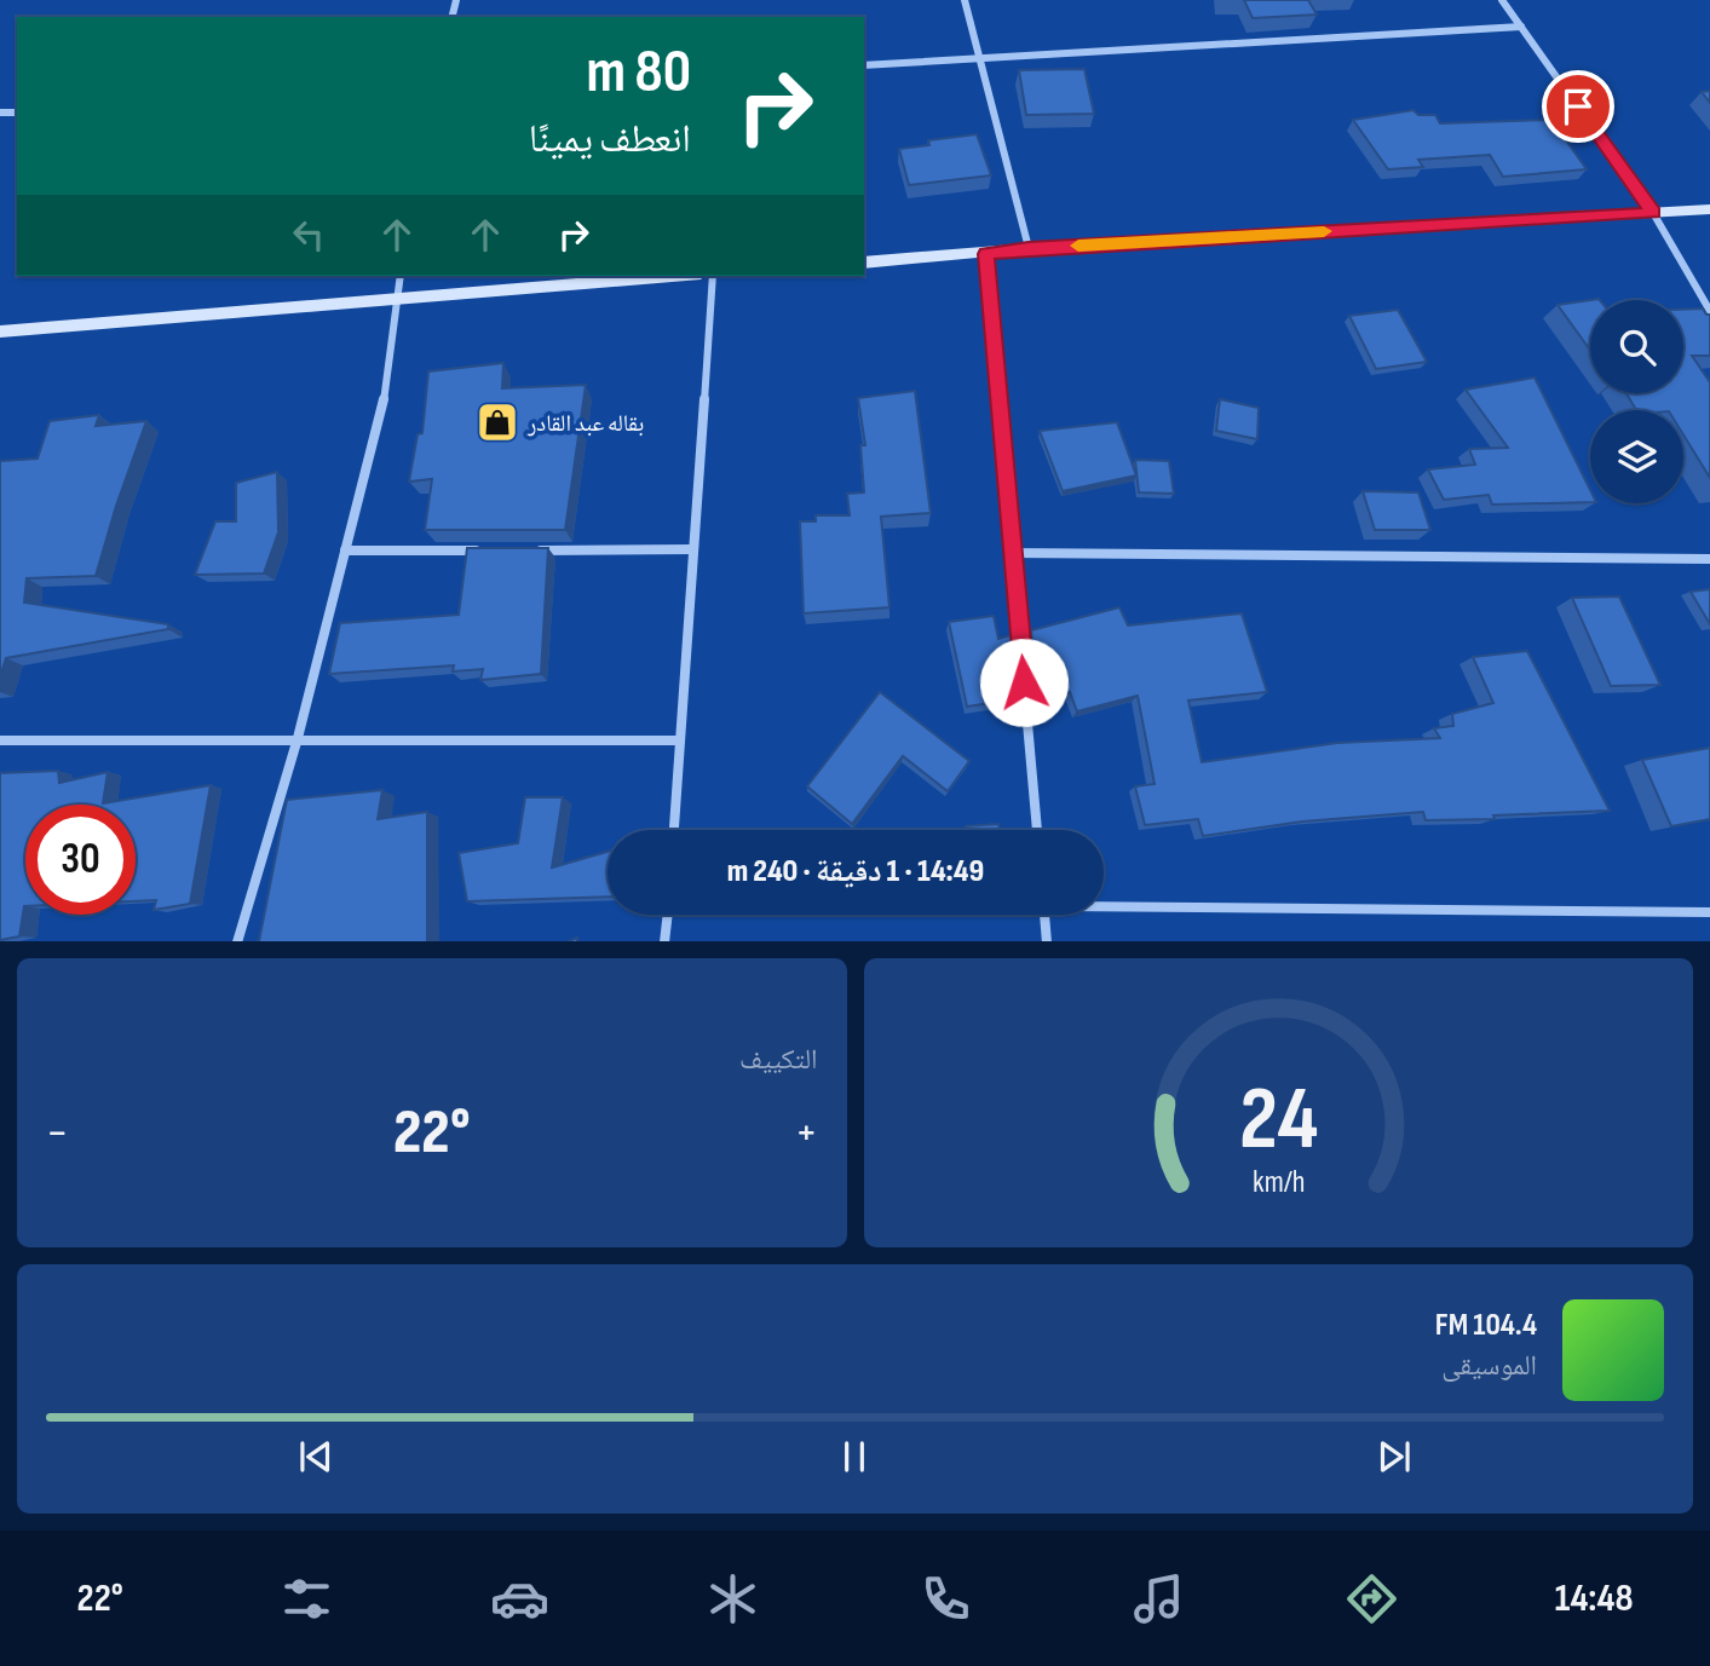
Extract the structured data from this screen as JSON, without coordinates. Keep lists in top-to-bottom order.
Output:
{
  "places": {
    "shop": ["بقاله عبد القادر"]
  },
  "page": {
    "turn": ["80 m", "انعطف يمينًا"],
    "limit": "30",
    "trip": "14:49 · 1 دقيقة · 240 m",
    "tile": "التكييف",
    "heat": ["−", "22°", "+"],
    "song": ["104.4 FM", "الموسيقى"],
    "tabs": ["14:48", "22°"],
    "gauge": ["24", "km/h"]
  }
}
